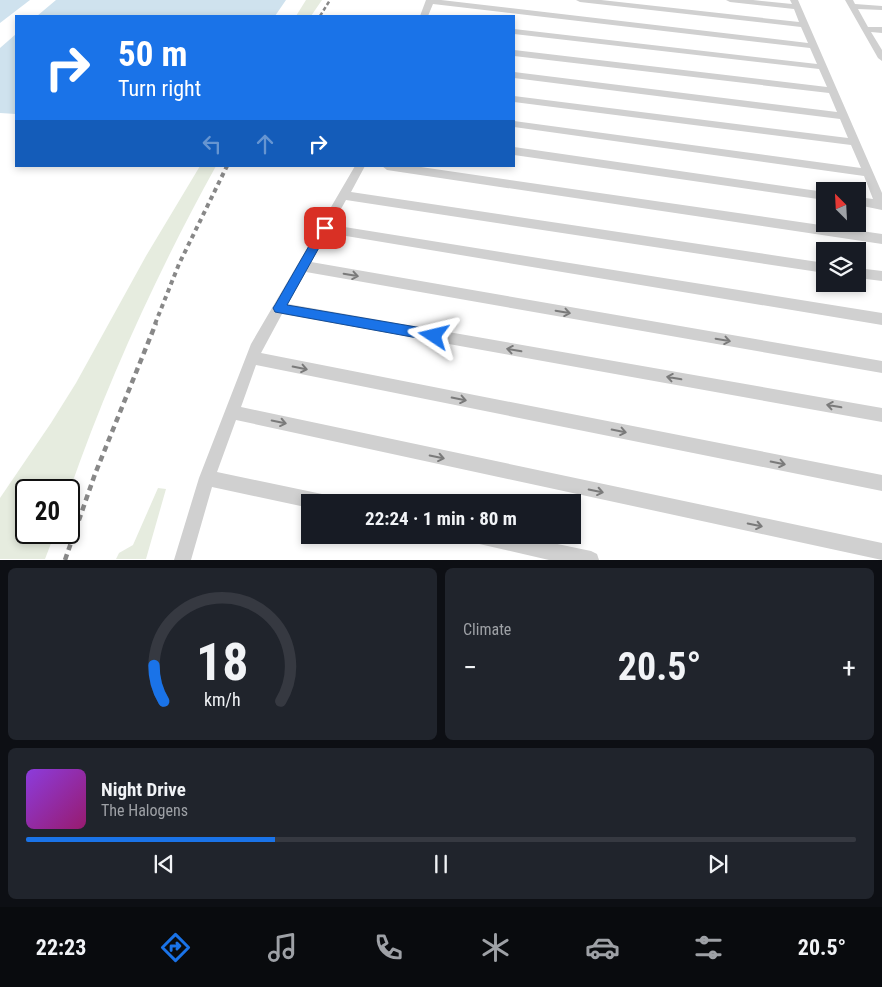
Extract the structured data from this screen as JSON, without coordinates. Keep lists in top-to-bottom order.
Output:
{
  "north": "top left",
  "page": {
    "turn": ["50 m", "Turn right"],
    "limit": "20",
    "trip": "22:24 · 1 min · 80 m",
    "tile": "Climate",
    "heat": ["−", "20.5°", "+"],
    "song": ["Night Drive", "The Halogens"],
    "tabs": ["22:23", "20.5°"],
    "gauge": ["18", "km/h"]
  }
}
